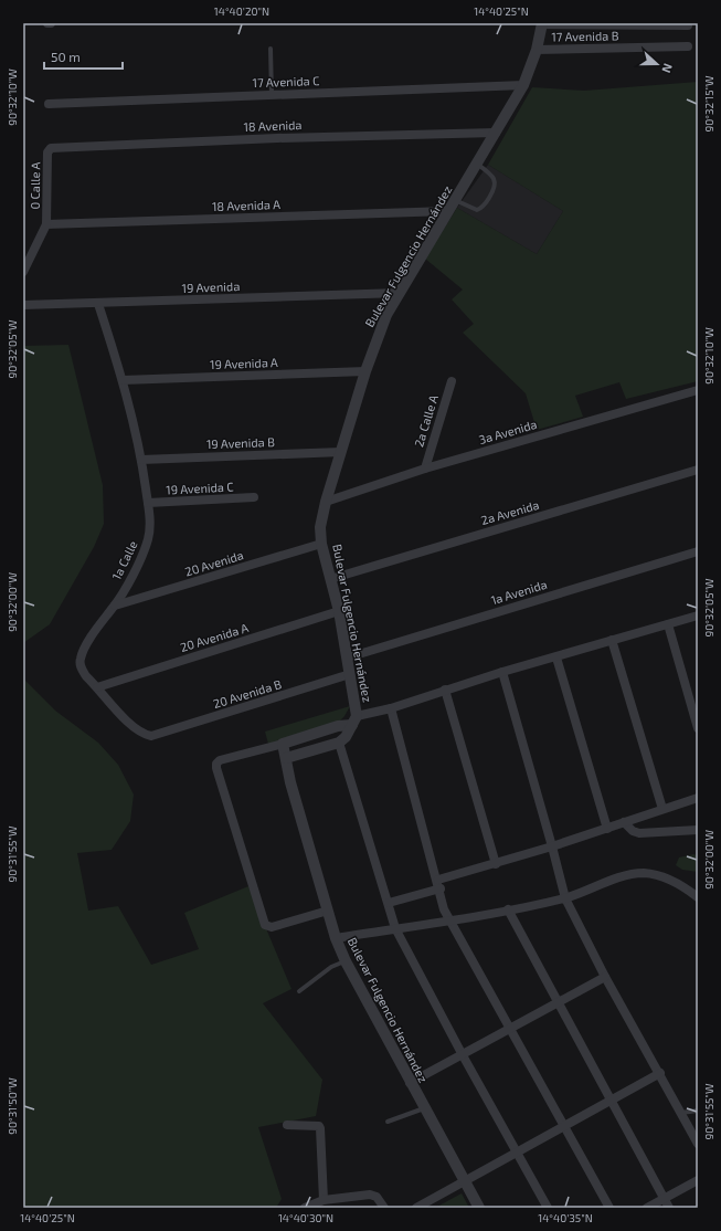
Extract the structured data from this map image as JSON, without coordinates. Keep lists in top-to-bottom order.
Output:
{
  "streets": {
    "street": [
      "17 Avenida B",
      "17 Avenida C",
      "18 Avenida",
      "0 Calle A",
      "18 Avenida A",
      "Bulevar Fulgencio Hernández",
      "19 Avenida",
      "19 Avenida A",
      "2a Calle A",
      "3a Avenida",
      "19 Avenida B",
      "19 Avenida C",
      "2a Avenida",
      "1a Calle",
      "20 Avenida",
      "1a Avenida",
      "20 Avenida A",
      "20 Avenida B"
    ]
  },
  "crossings": [
    ["17 Avenida B", "Bulevar Fulgencio Hernández"],
    ["17 Avenida C", "Bulevar Fulgencio Hernández"],
    ["18 Avenida", "0 Calle A"],
    ["18 Avenida", "Bulevar Fulgencio Hernández"],
    ["0 Calle A", "18 Avenida A"],
    ["18 Avenida A", "Bulevar Fulgencio Hernández"],
    ["Bulevar Fulgencio Hernández", "19 Avenida"],
    ["Bulevar Fulgencio Hernández", "19 Avenida A"],
    ["Bulevar Fulgencio Hernández", "3a Avenida"],
    ["Bulevar Fulgencio Hernández", "19 Avenida B"],
    ["Bulevar Fulgencio Hernández", "2a Avenida"],
    ["Bulevar Fulgencio Hernández", "20 Avenida"],
    ["Bulevar Fulgencio Hernández", "1a Avenida"],
    ["Bulevar Fulgencio Hernández", "20 Avenida A"],
    ["Bulevar Fulgencio Hernández", "20 Avenida B"],
    ["19 Avenida", "1a Calle"],
    ["19 Avenida A", "1a Calle"],
    ["2a Calle A", "3a Avenida"],
    ["19 Avenida B", "1a Calle"],
    ["19 Avenida C", "1a Calle"],
    ["1a Calle", "20 Avenida"],
    ["1a Calle", "20 Avenida A"],
    ["1a Calle", "20 Avenida B"]
  ],
  "scale_bar": "50 m",
  "north": "right",
  "coordinates": [
    "14°40'20\"N",
    "14°40'25\"N",
    "90°32'10\"W",
    "90°32'15\"W",
    "90°32'05\"W",
    "90°32'00\"W",
    "90°31'55\"W",
    "90°31'50\"W",
    "14°40'30\"N",
    "14°40'35\"N"
  ]
}
